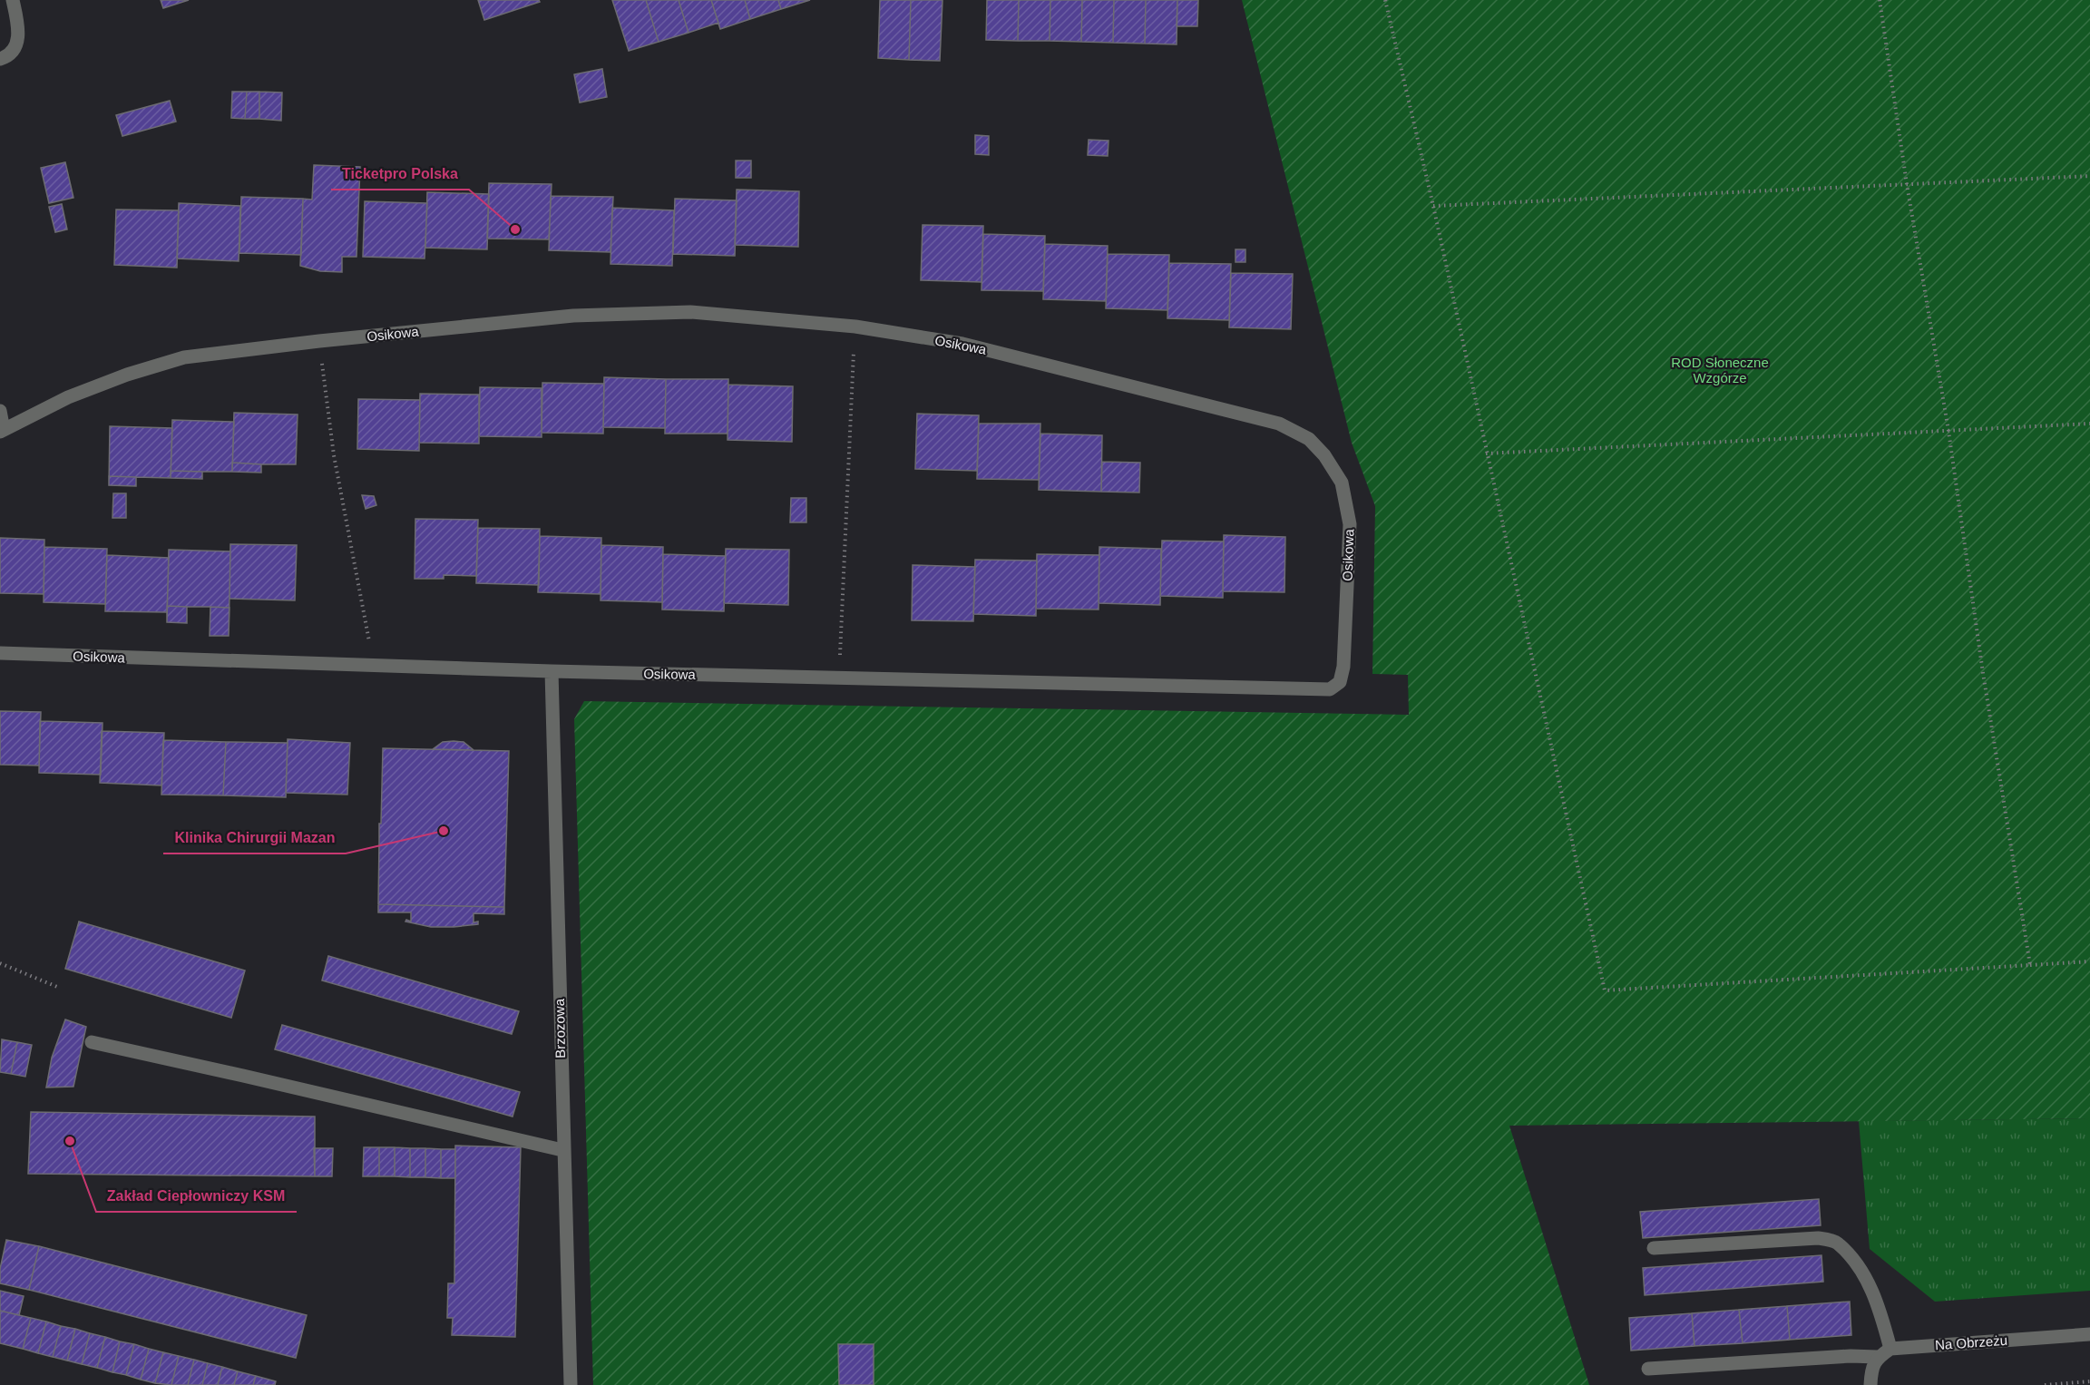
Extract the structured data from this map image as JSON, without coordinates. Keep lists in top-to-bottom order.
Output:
{
  "streets": {
    "street": ["Osikowa", "Brzozowa", "Na Obrzeżu"]
  },
  "crossings": [
    ["Osikowa", "Brzozowa"]
  ],
  "parks": ["ROD Słoneczne Wzgórze"],
  "places": ["Ticketpro Polska", "Klinika Chirurgii Mazan", "Zakład Ciepłowniczy KSM"]
}
